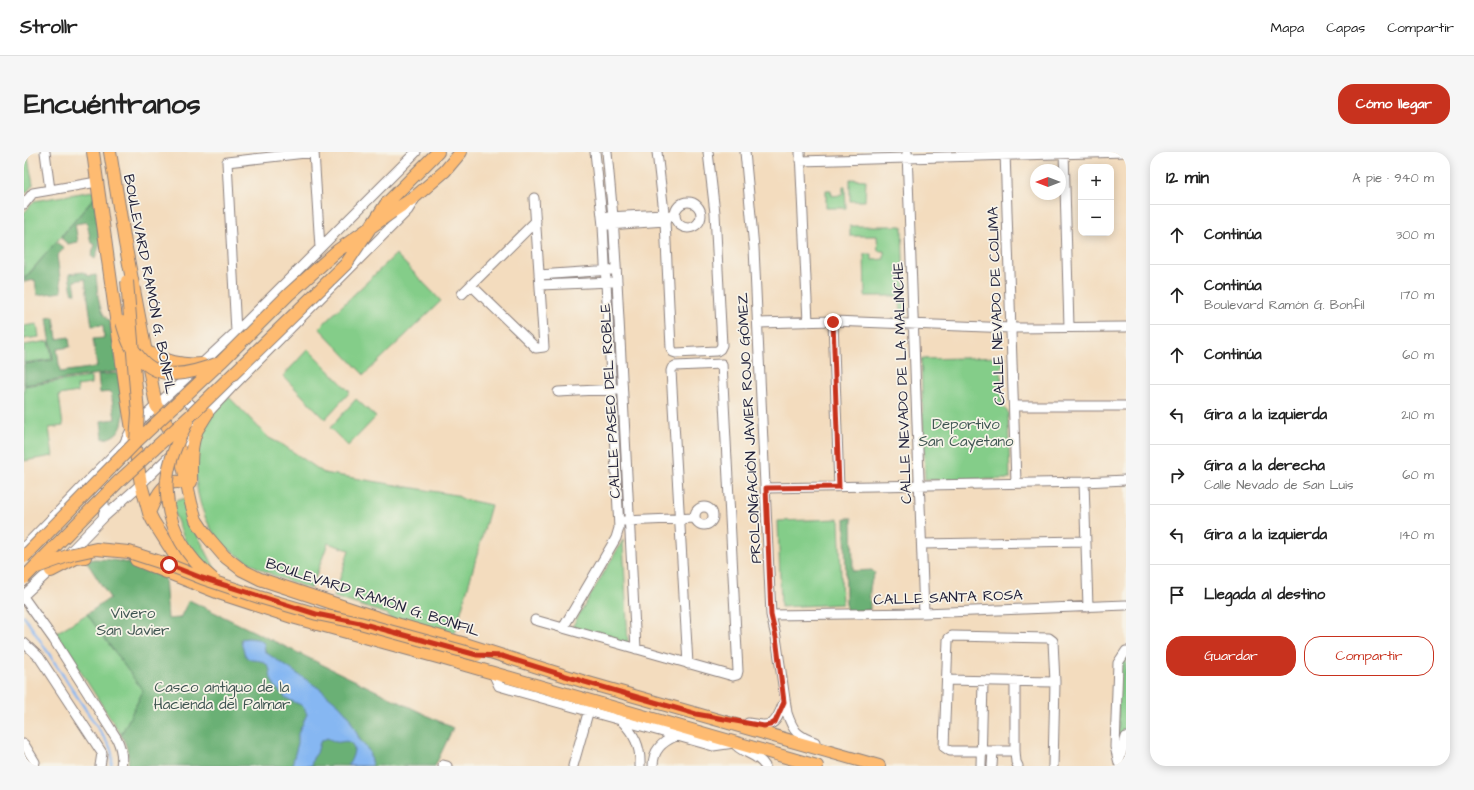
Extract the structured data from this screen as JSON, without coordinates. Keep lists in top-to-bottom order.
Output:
{
  "streets": {
    "main road": ["BOULEVARD RAMÓN G. BONFIL"],
    "street": [
      "CALLE NEVADO DE COLIMA",
      "CALLE NEVADO DE LA MALINCHE",
      "CALLE PASEO DEL ROBLE",
      "PROLONGACIÓN JAVIER ROJO GÓMEZ",
      "CALLE SANTA ROSA"
    ]
  },
  "crossings": [
    ["BOULEVARD RAMÓN G. BONFIL", "PROLONGACIÓN JAVIER ROJO GÓMEZ"],
    ["CALLE NEVADO DE LA MALINCHE", "CALLE SANTA ROSA"],
    ["PROLONGACIÓN JAVIER ROJO GÓMEZ", "CALLE SANTA ROSA"]
  ],
  "parks": ["Deportivo San Cayetano", "Vivero San Javier", "Casco antiguo de la Hacienda del Palmar"],
  "north": "left",
  "page": {
    "header": "Strollr",
    "nav": ["Mapa", "Capas", "Compartir"],
    "buttons": [
      "Cómo llegar",
      ["Guardar", "Compartir"]
    ],
    "title": "Encuéntranos",
    "heading": ["12 min", "A pie · 940 m"],
    "map_buttons": ["+", "−"],
    "list": [
      ["Continúa", "300 m"],
      ["Continúa", "Boulevard Ramón G. Bonfil", "170 m"],
      ["Continúa", "60 m"],
      ["Gira a la izquierda", "210 m"],
      ["Gira a la derecha", "Calle Nevado de San Luis", "60 m"],
      ["Gira a la izquierda", "140 m"],
      "Llegada al destino"
    ]
  }
}
